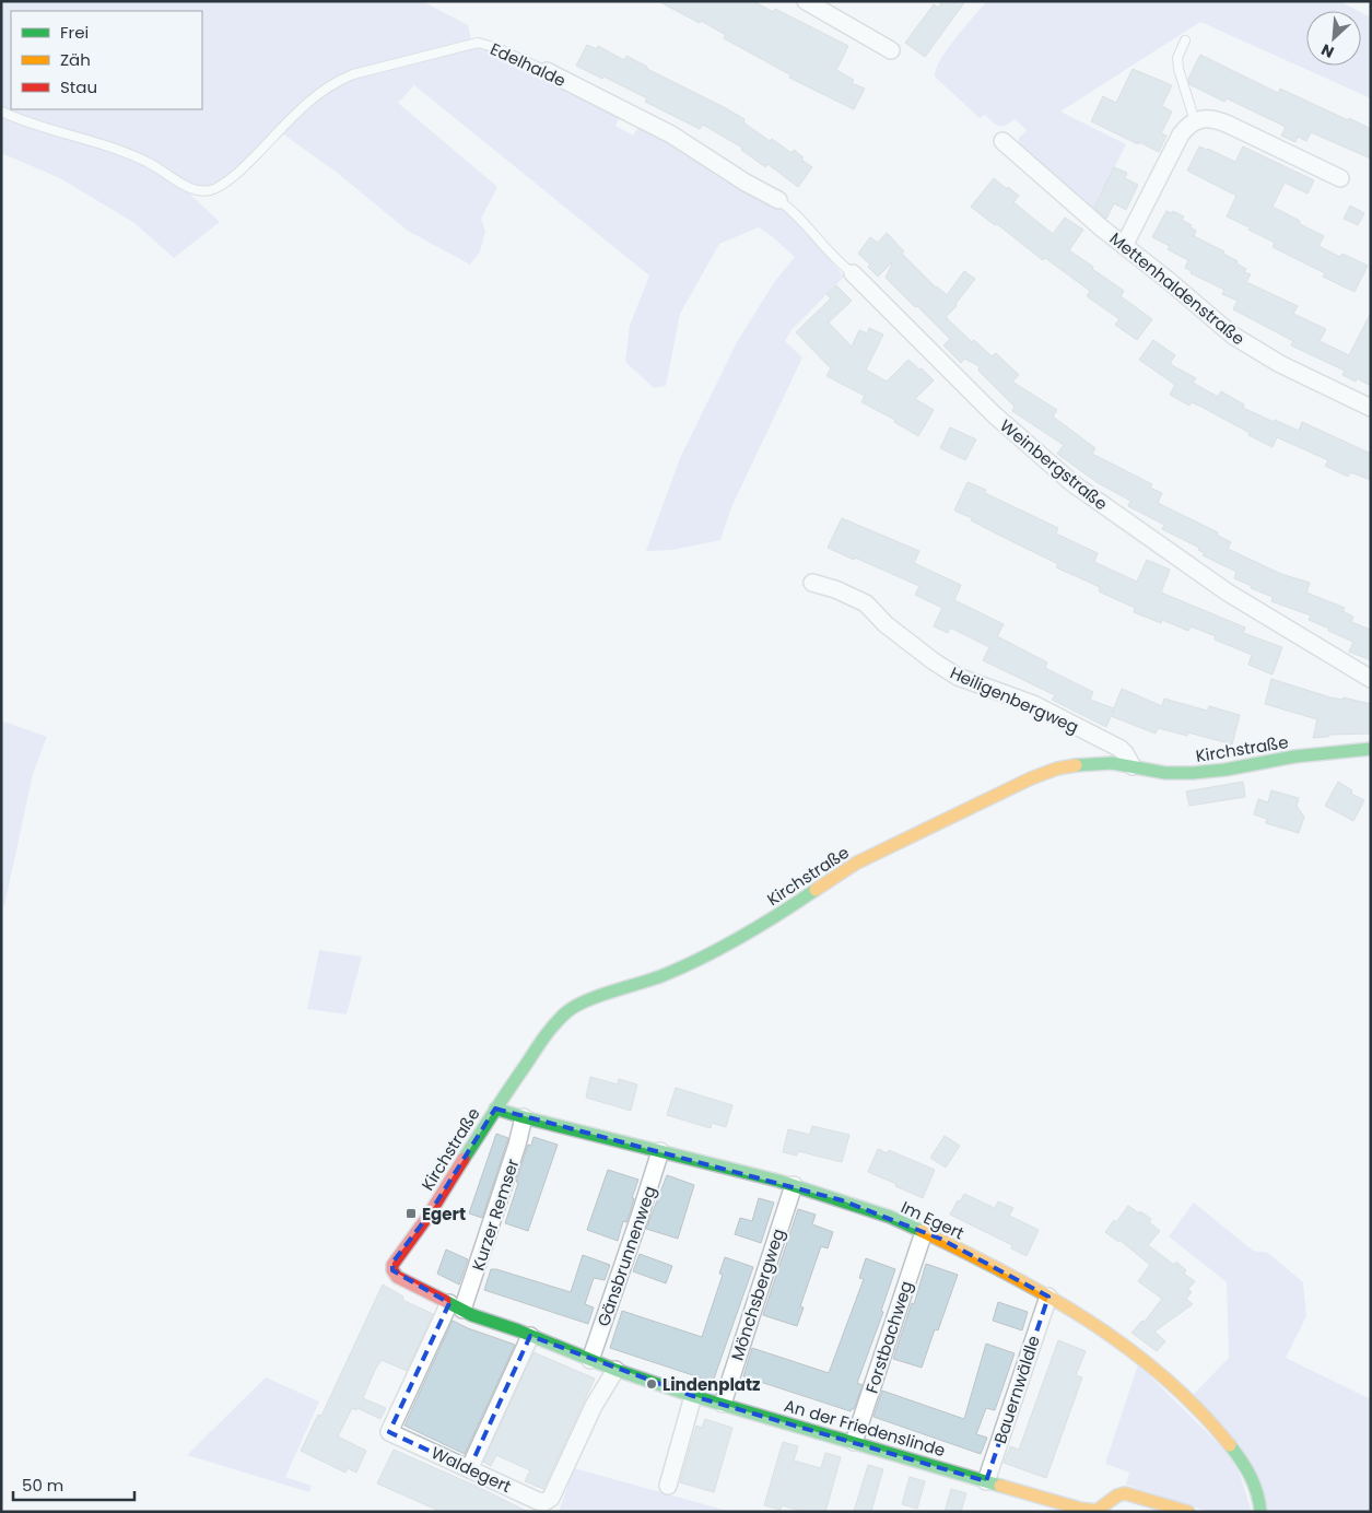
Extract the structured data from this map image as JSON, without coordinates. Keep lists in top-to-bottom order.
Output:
{
  "streets": {
    "street": [
      "Edelhalde",
      "Mettenhaldenstraße",
      "Weinbergstraße",
      "Heiligenbergweg",
      "Kirchstraße",
      "Kurzer Remser",
      "Im Egert",
      "Gänsbrunnenweg",
      "Mönchsbergweg",
      "Forstbachweg",
      "Bauernwäldle",
      "An der Friedenslinde",
      "Waldegert"
    ]
  },
  "crossings": [
    ["Edelhalde", "Weinbergstraße"],
    ["Heiligenbergweg", "Kirchstraße"],
    ["Kirchstraße", "Im Egert"],
    ["Kirchstraße", "An der Friedenslinde"],
    ["Kurzer Remser", "Im Egert"],
    ["Kurzer Remser", "An der Friedenslinde"],
    ["Kurzer Remser", "Waldegert"],
    ["Im Egert", "Gänsbrunnenweg"],
    ["Im Egert", "Mönchsbergweg"],
    ["Im Egert", "Forstbachweg"],
    ["Im Egert", "Bauernwäldle"],
    ["Gänsbrunnenweg", "An der Friedenslinde"],
    ["Mönchsbergweg", "An der Friedenslinde"],
    ["Forstbachweg", "An der Friedenslinde"],
    ["Bauernwäldle", "An der Friedenslinde"],
    ["An der Friedenslinde", "Waldegert"]
  ],
  "places": {
    "transit": ["Egert"],
    "other": ["Lindenplatz"]
  },
  "legend": ["Frei", "Zäh", "Stau"],
  "scale_bar": "50 m",
  "north": "bottom left"
}
